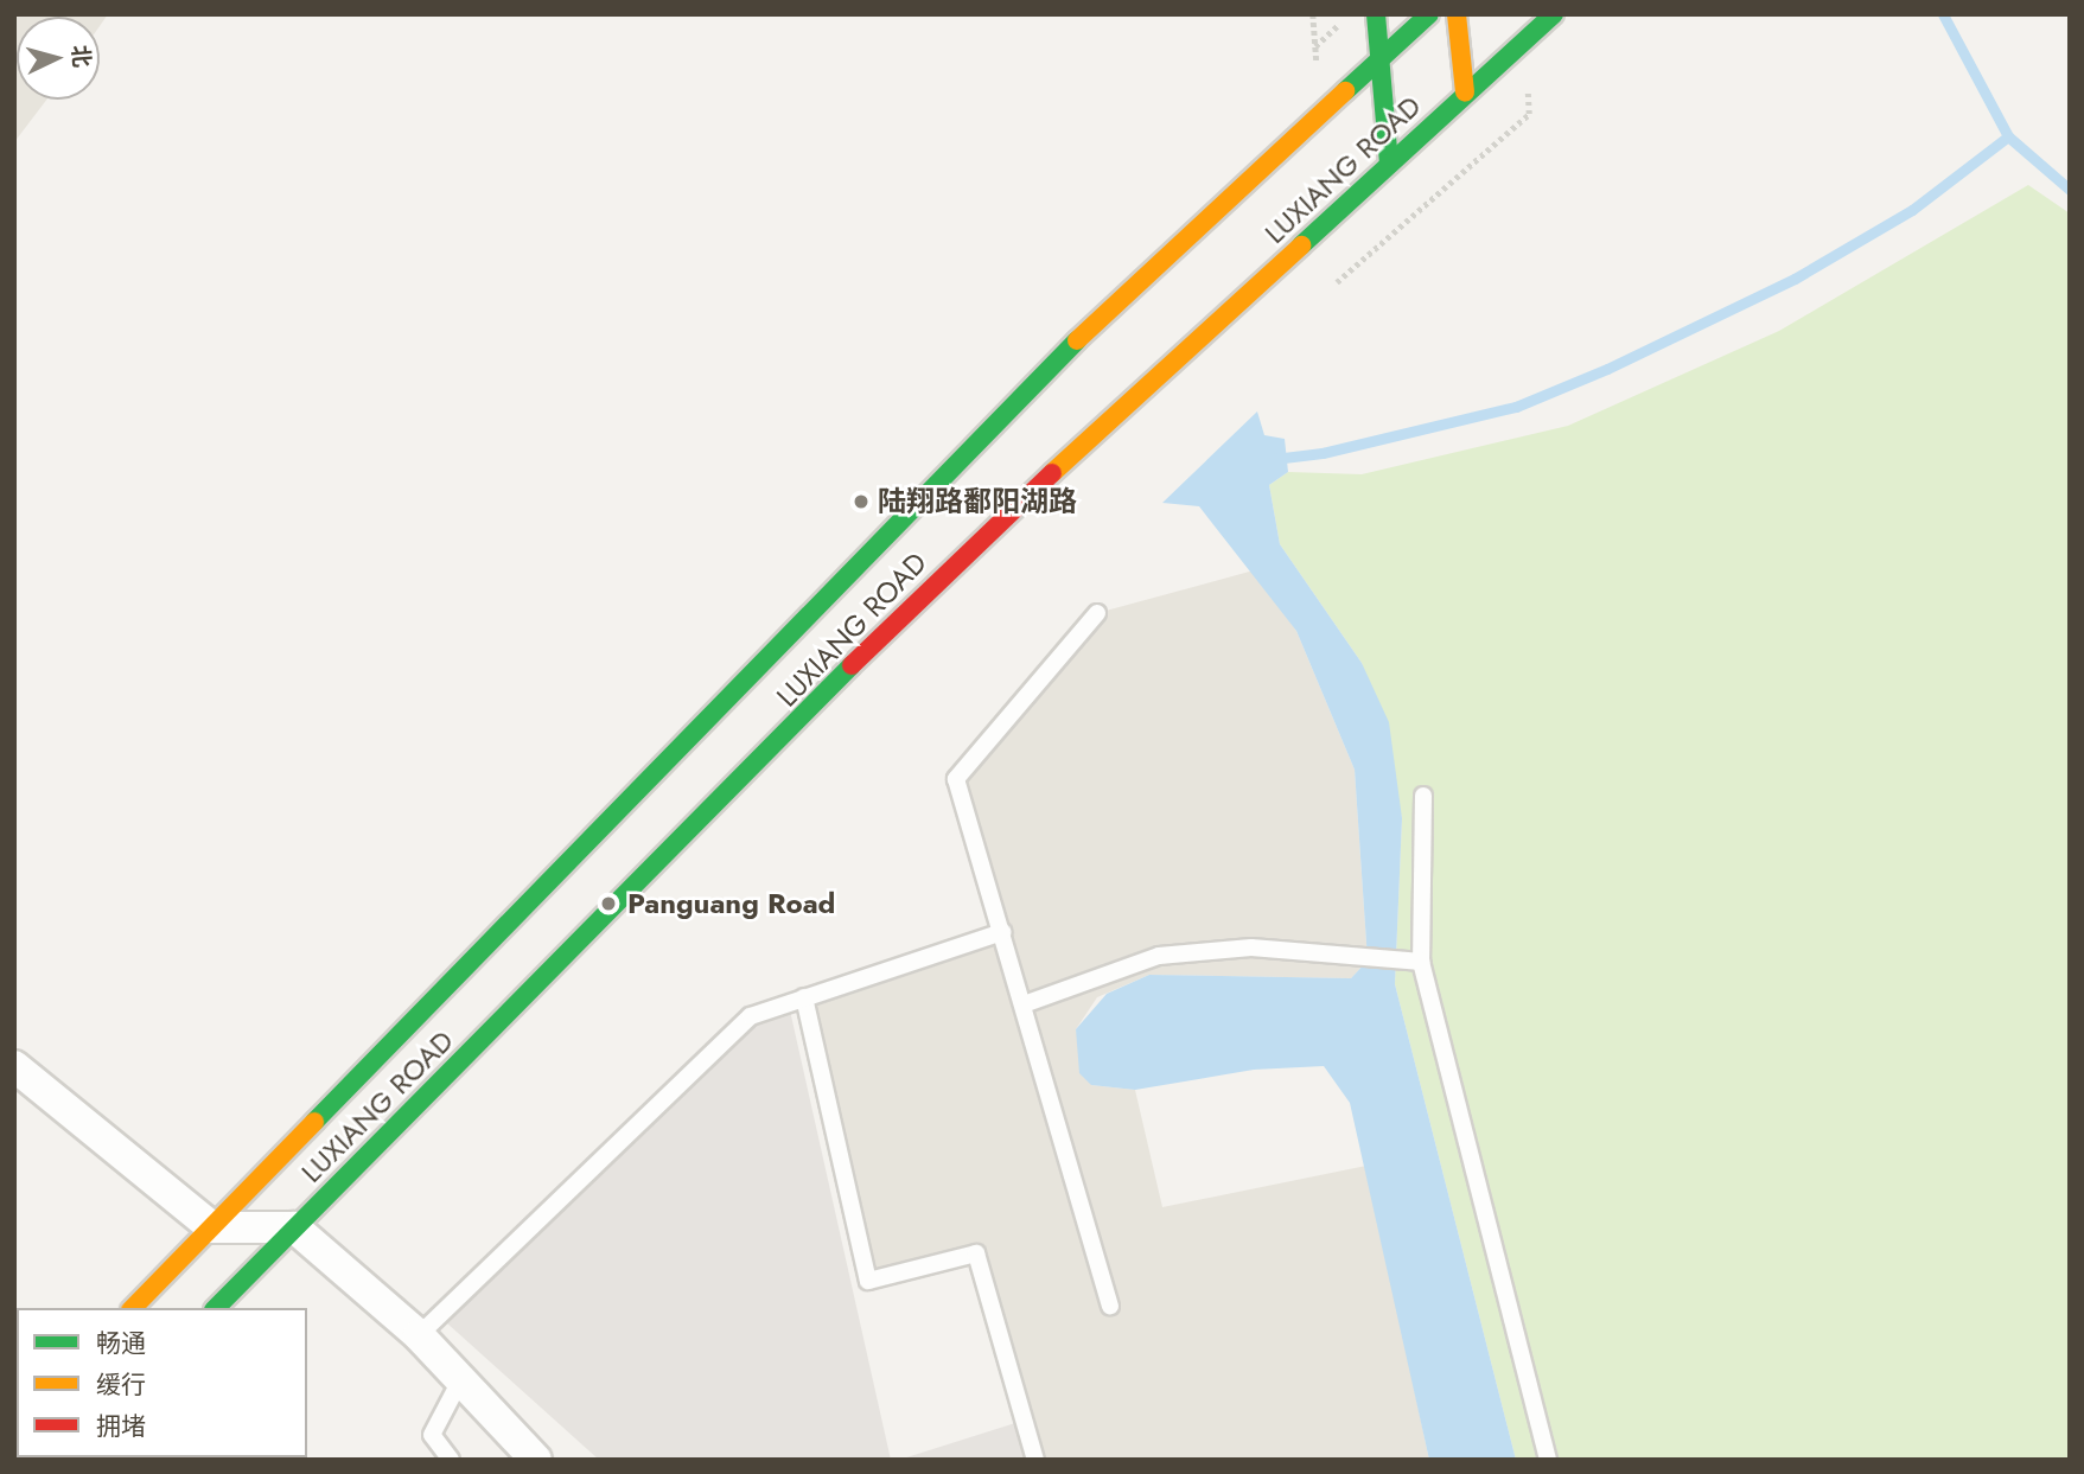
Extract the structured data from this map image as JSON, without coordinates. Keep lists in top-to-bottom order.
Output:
{
  "streets": {
    "main road": ["LUXIANG ROAD"]
  },
  "places": ["陆翔路鄱阳湖路", "Panguang Road"],
  "legend": ["畅通", "缓行", "拥堵"],
  "north": "right"
}
